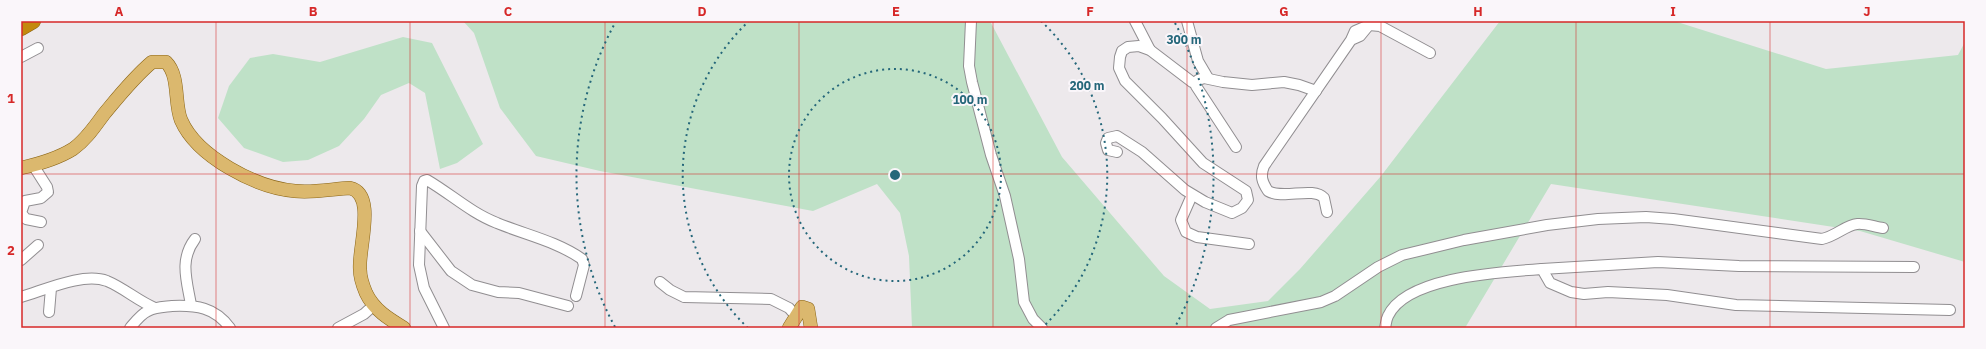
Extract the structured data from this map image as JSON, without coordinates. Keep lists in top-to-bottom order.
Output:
{
  "grid": {
    "columns": [
      "A",
      "B",
      "C",
      "D",
      "E",
      "F",
      "G",
      "H",
      "I",
      "J"
    ],
    "rows": ["1", "2"]
  },
  "rings": ["300 m", "200 m", "100 m"]
}
